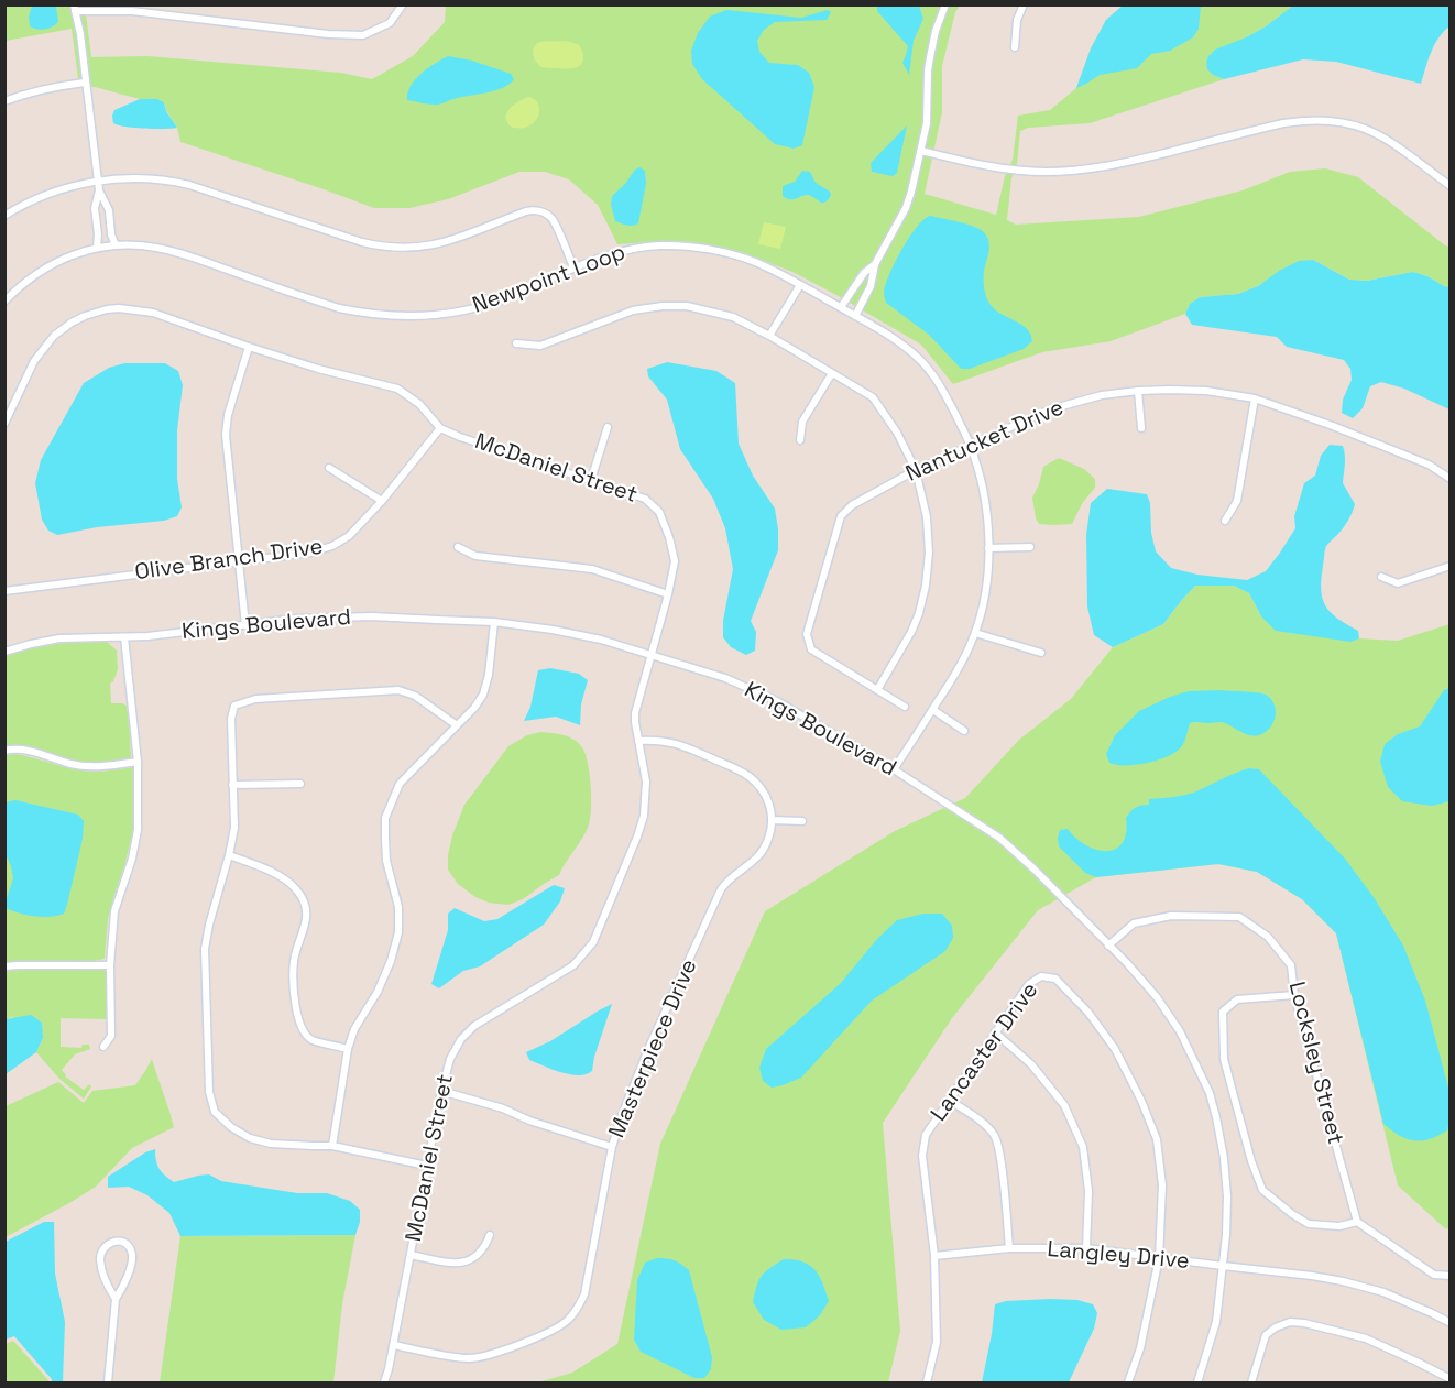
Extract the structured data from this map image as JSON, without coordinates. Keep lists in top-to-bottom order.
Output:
{
  "streets": {
    "street": [
      "Newpoint Loop",
      "Nantucket Drive",
      "McDaniel Street",
      "Olive Branch Drive",
      "Kings Boulevard",
      "Masterpiece Drive",
      "Lancaster Drive",
      "Locksley Street",
      "Langley Drive"
    ]
  },
  "crossings": [
    ["Newpoint Loop", "Nantucket Drive"],
    ["Newpoint Loop", "Kings Boulevard"],
    ["McDaniel Street", "Olive Branch Drive"],
    ["McDaniel Street", "Kings Boulevard"],
    ["McDaniel Street", "Masterpiece Drive"],
    ["Kings Boulevard", "Locksley Street"],
    ["Kings Boulevard", "Langley Drive"],
    ["Lancaster Drive", "Langley Drive"]
  ]
}
